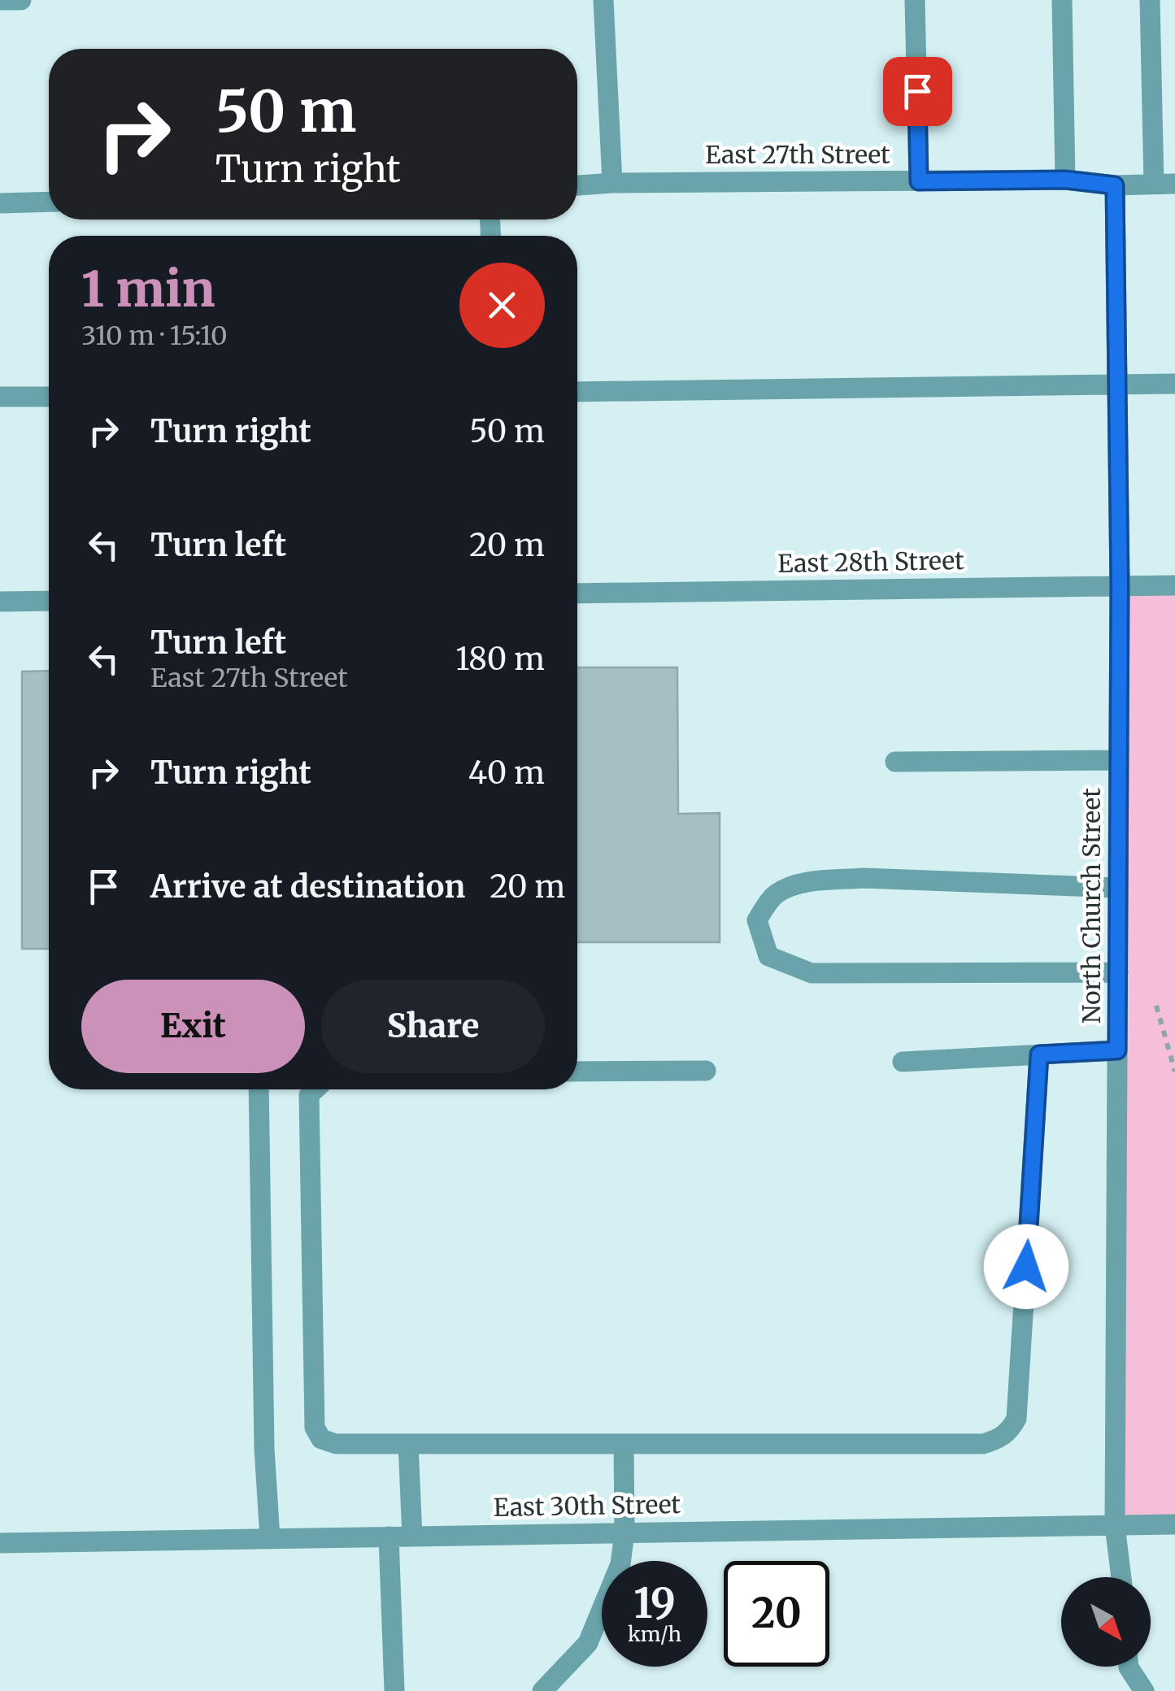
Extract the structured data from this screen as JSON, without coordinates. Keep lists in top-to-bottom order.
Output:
{
  "streets": {
    "street": [
      "East 27th Street",
      "East 28th Street",
      "North Church Street",
      "East 30th Street"
    ]
  },
  "crossings": [
    ["East 27th Street", "North Church Street"],
    ["East 28th Street", "North Church Street"],
    ["North Church Street", "East 30th Street"]
  ],
  "north": "bottom right",
  "page": {
    "turn": ["50 m", "Turn right"],
    "heading": ["1 min", "310 m · 15:10"],
    "list": [
      {
        "name": "Turn right",
        "value": "50 m"
      },
      {
        "name": "Turn left",
        "value": "20 m"
      },
      {
        "name": "Turn left",
        "note": "East 27th Street",
        "value": "180 m"
      },
      {
        "name": "Turn right",
        "value": "40 m"
      },
      {
        "name": "Arrive at destination",
        "value": "20 m"
      }
    ],
    "buttons": ["Exit", "Share"],
    "speed": "19 km/h",
    "limit": "20"
  }
}
